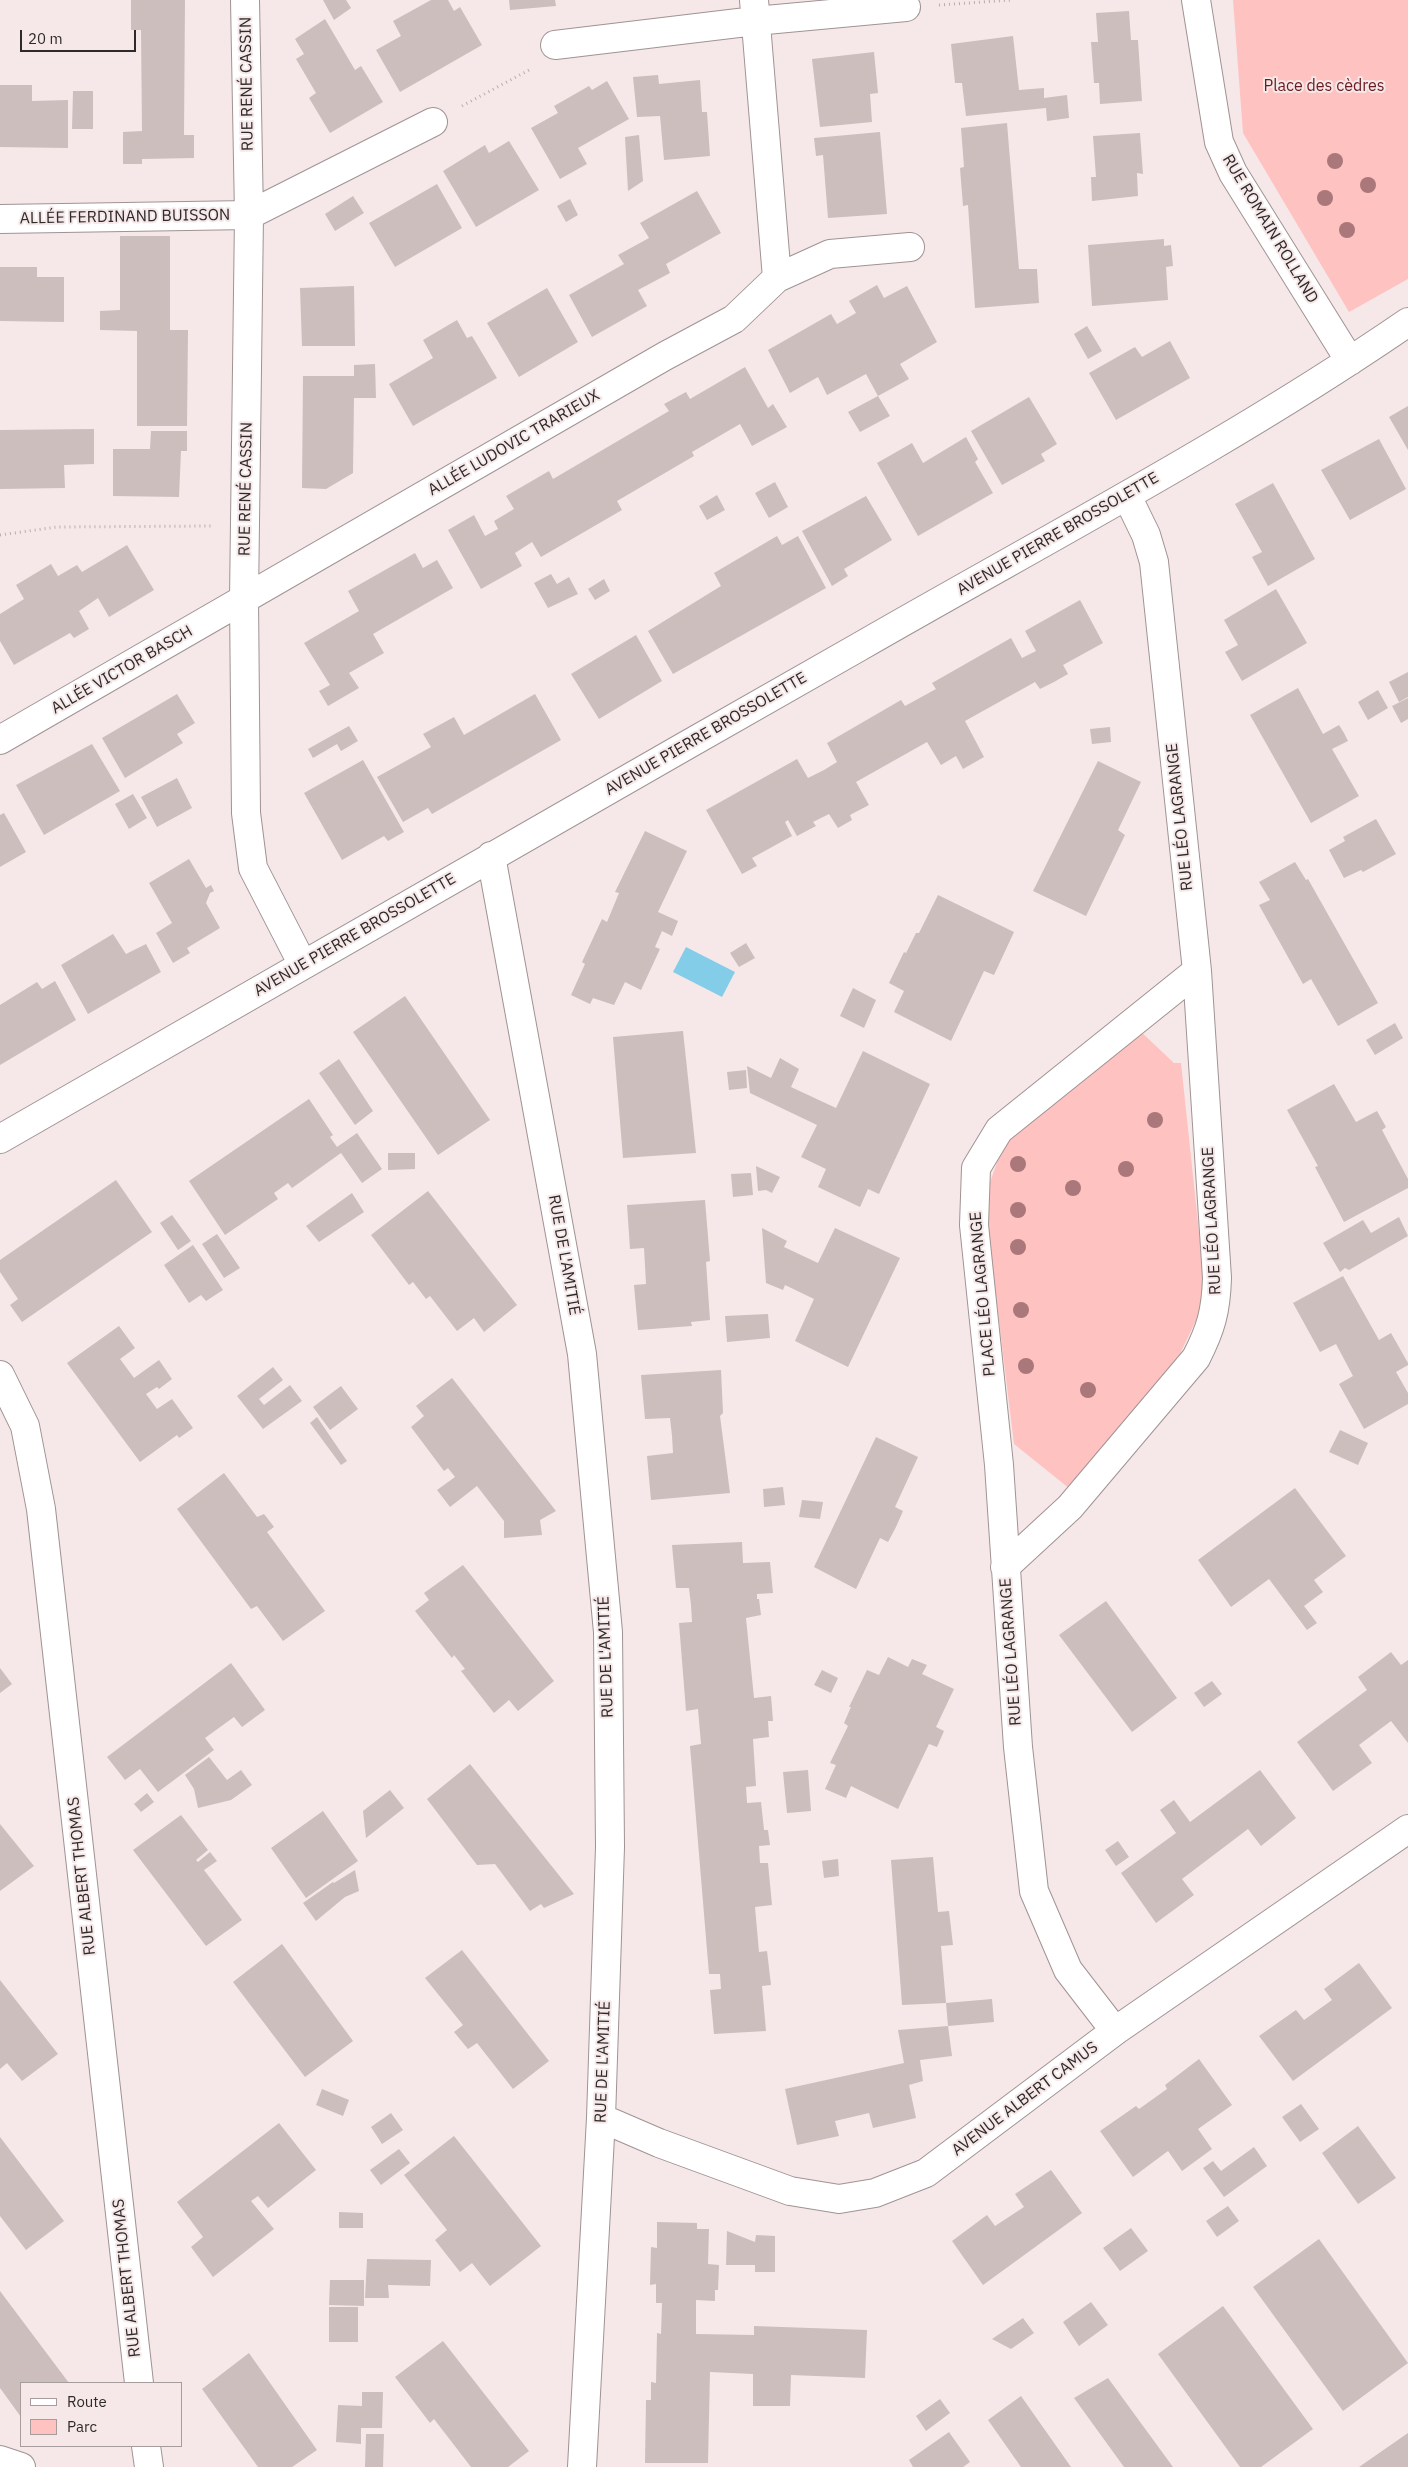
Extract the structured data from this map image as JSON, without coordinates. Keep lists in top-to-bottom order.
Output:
{
  "streets": {
    "street": [
      "RUE RENÉ CASSIN",
      "ALLÉE FERDINAND BUISSON",
      "RUE ROMAIN ROLLAND",
      "ALLÉE LUDOVIC TRARIEUX",
      "AVENUE PIERRE BROSSOLETTE",
      "ALLÉE VICTOR BASCH",
      "RUE LÉO LAGRANGE",
      "RUE DE L'AMITIÉ",
      "PLACE LÉO LAGRANGE",
      "RUE ALBERT THOMAS",
      "AVENUE ALBERT CAMUS"
    ]
  },
  "crossings": [
    ["RUE RENÉ CASSIN", "ALLÉE FERDINAND BUISSON"],
    ["RUE RENÉ CASSIN", "ALLÉE LUDOVIC TRARIEUX"],
    ["RUE RENÉ CASSIN", "AVENUE PIERRE BROSSOLETTE"],
    ["RUE RENÉ CASSIN", "ALLÉE VICTOR BASCH"],
    ["RUE ROMAIN ROLLAND", "AVENUE PIERRE BROSSOLETTE"],
    ["ALLÉE LUDOVIC TRARIEUX", "ALLÉE VICTOR BASCH"],
    ["AVENUE PIERRE BROSSOLETTE", "RUE LÉO LAGRANGE"],
    ["AVENUE PIERRE BROSSOLETTE", "RUE DE L'AMITIÉ"],
    ["RUE LÉO LAGRANGE", "PLACE LÉO LAGRANGE"],
    ["RUE LÉO LAGRANGE", "AVENUE ALBERT CAMUS"],
    ["RUE DE L'AMITIÉ", "AVENUE ALBERT CAMUS"]
  ],
  "parks": ["Place des cèdres"],
  "legend": ["Route", "Parc"],
  "scale_bar": "20 m"
}
